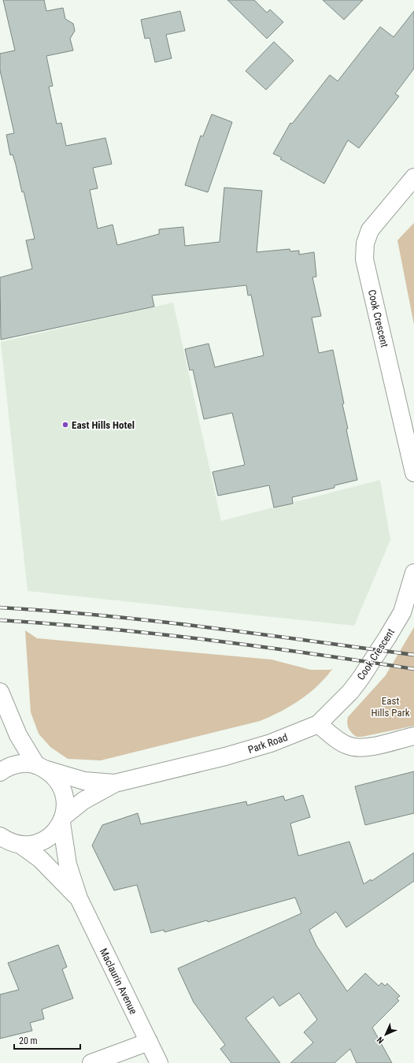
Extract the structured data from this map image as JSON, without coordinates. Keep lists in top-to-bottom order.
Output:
{
  "streets": {
    "street": ["Cook Crescent", "Park Road", "Maclaurin Avenue"]
  },
  "crossings": [
    ["Cook Crescent", "Park Road"],
    ["Park Road", "Maclaurin Avenue"]
  ],
  "parks": ["East Hills Park"],
  "places": ["East Hills Hotel"],
  "scale_bar": "20 m",
  "north": "bottom left"
}
